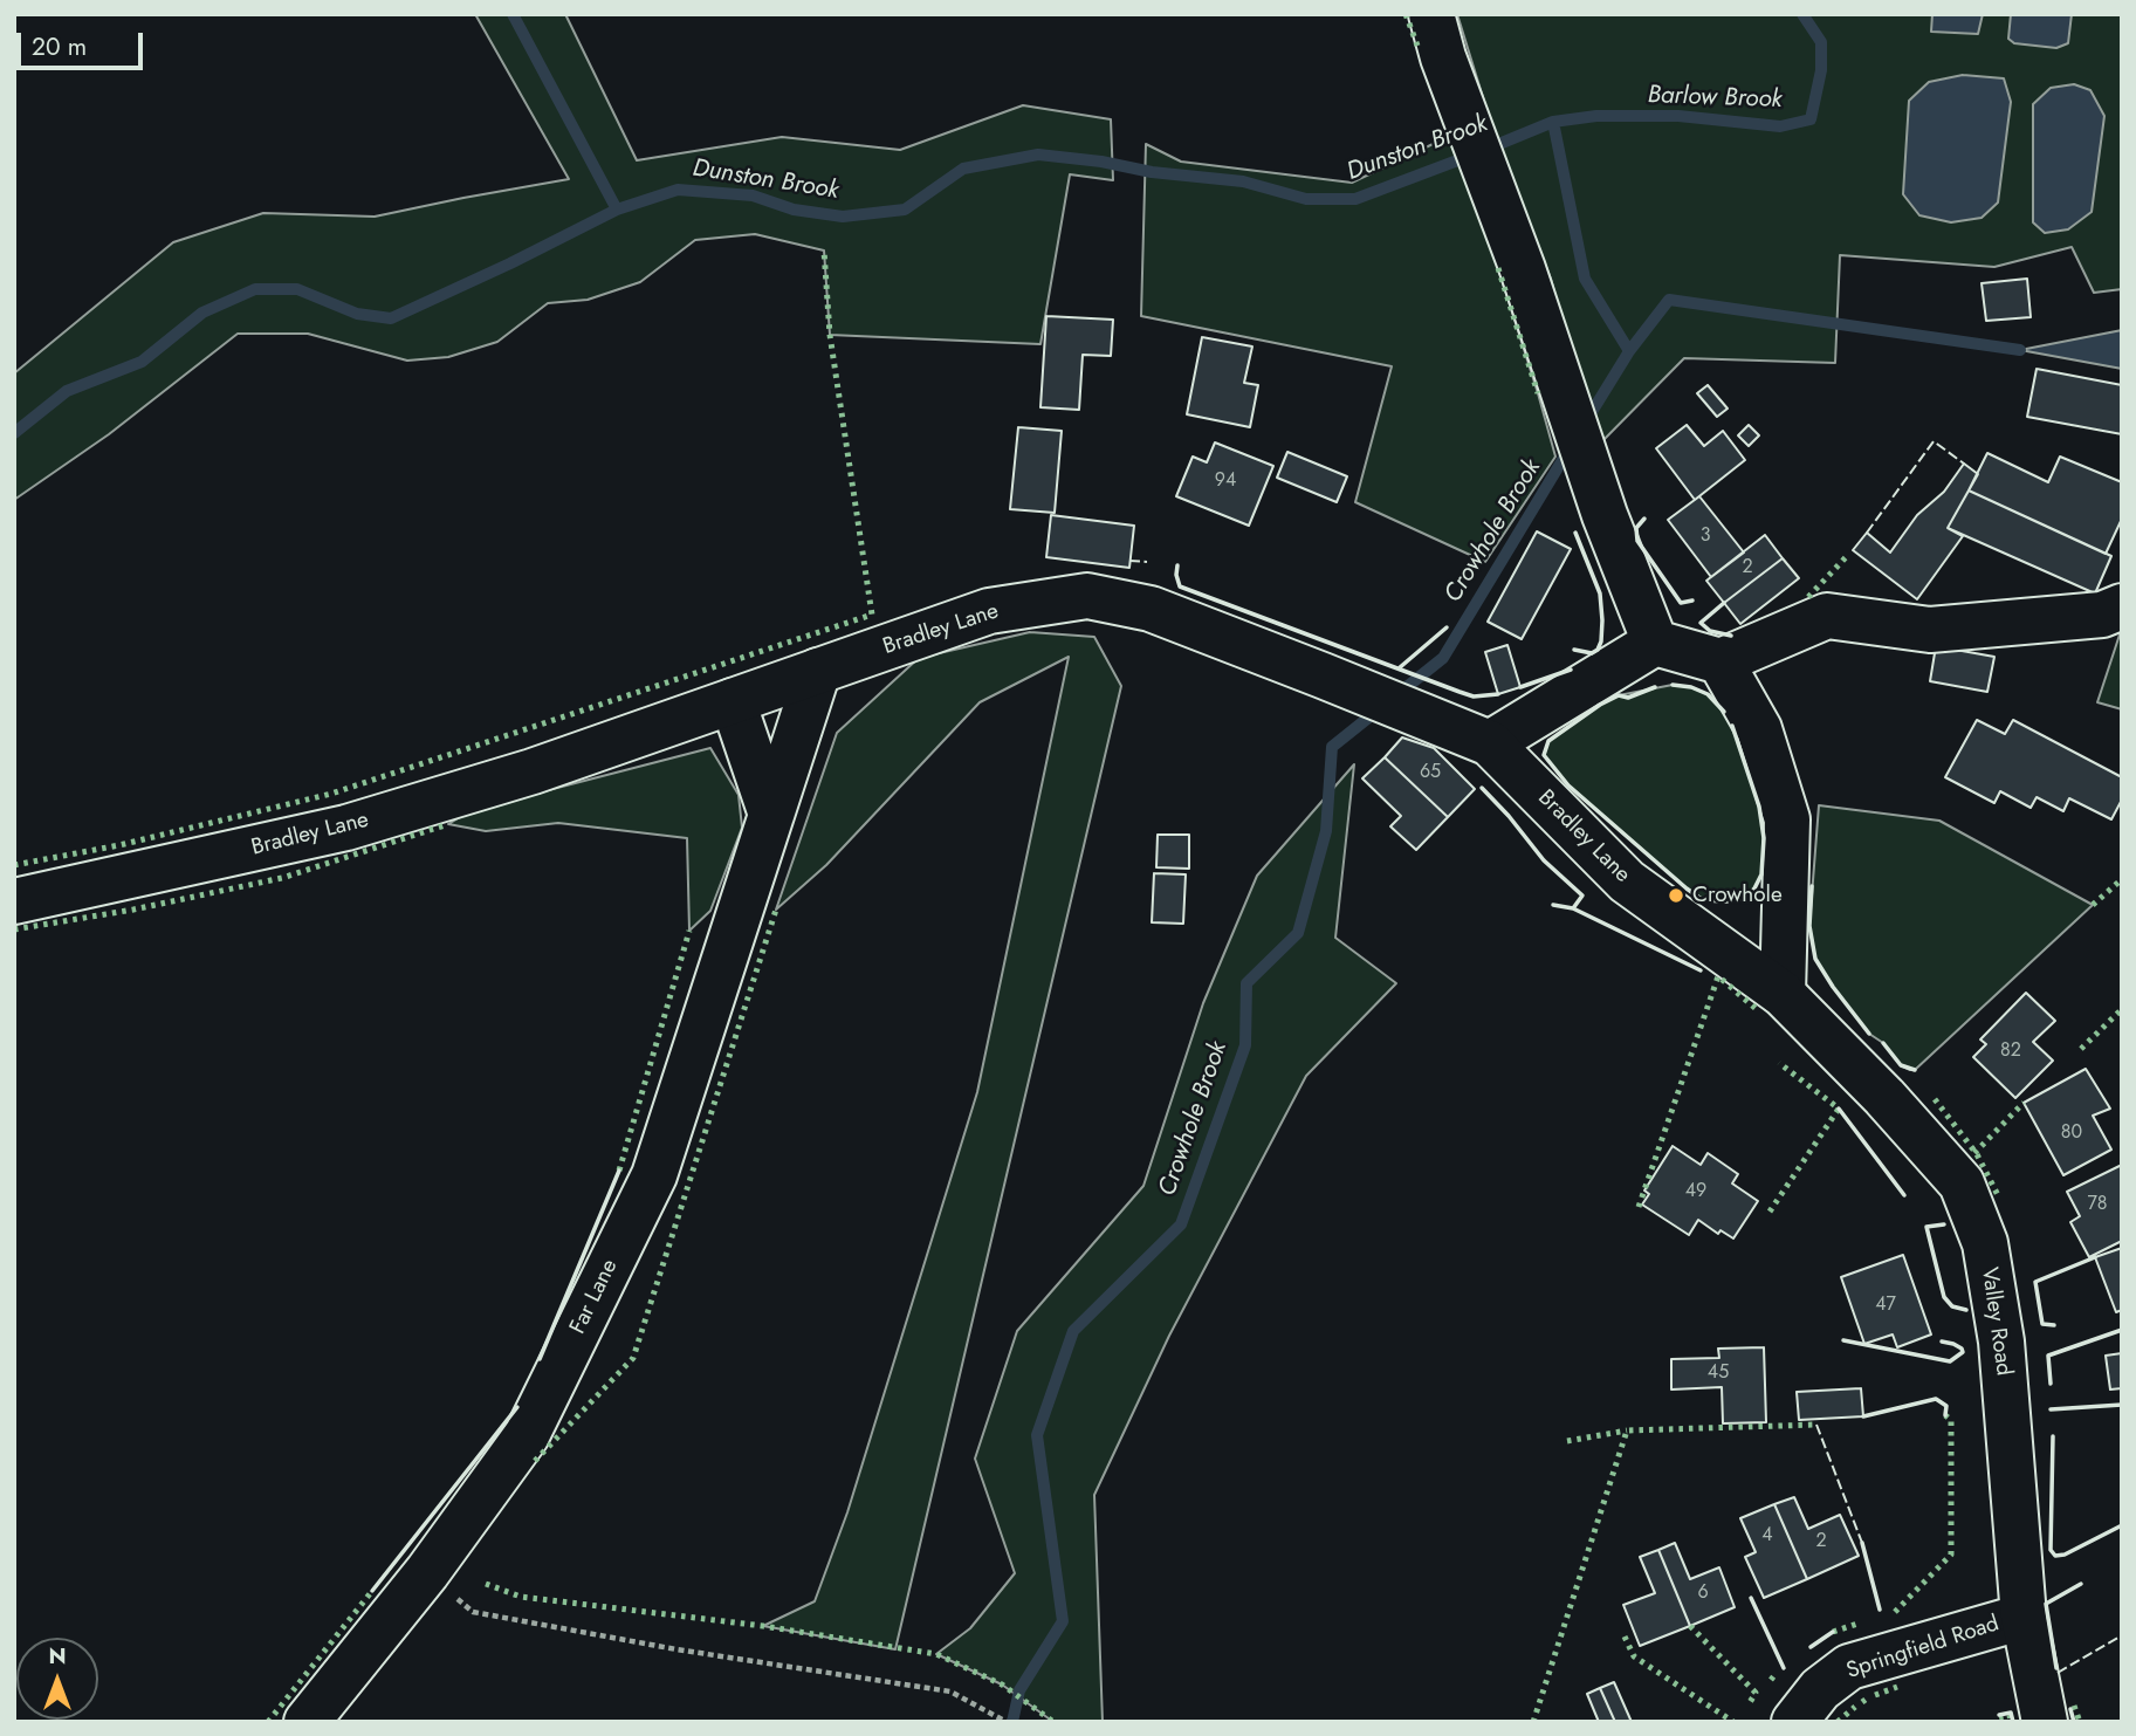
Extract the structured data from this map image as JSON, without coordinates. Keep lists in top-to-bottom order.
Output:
{
  "streets": {
    "street": [
      "Bradley Lane",
      "Far Lane",
      "Valley Road",
      "Springfield Road"
    ]
  },
  "crossings": [
    ["Bradley Lane", "Far Lane"],
    ["Bradley Lane", "Valley Road"],
    ["Valley Road", "Springfield Road"]
  ],
  "water": ["Barlow Brook", "Dunston Brook", "Crowhole Brook"],
  "places": ["Crowhole"],
  "house_numbers": [
    "94",
    "3",
    "2",
    "65",
    "82",
    "80",
    "49",
    "78",
    "47",
    "45",
    "4",
    "2",
    "6"
  ],
  "scale_bar": "20 m",
  "north": "top"
}
